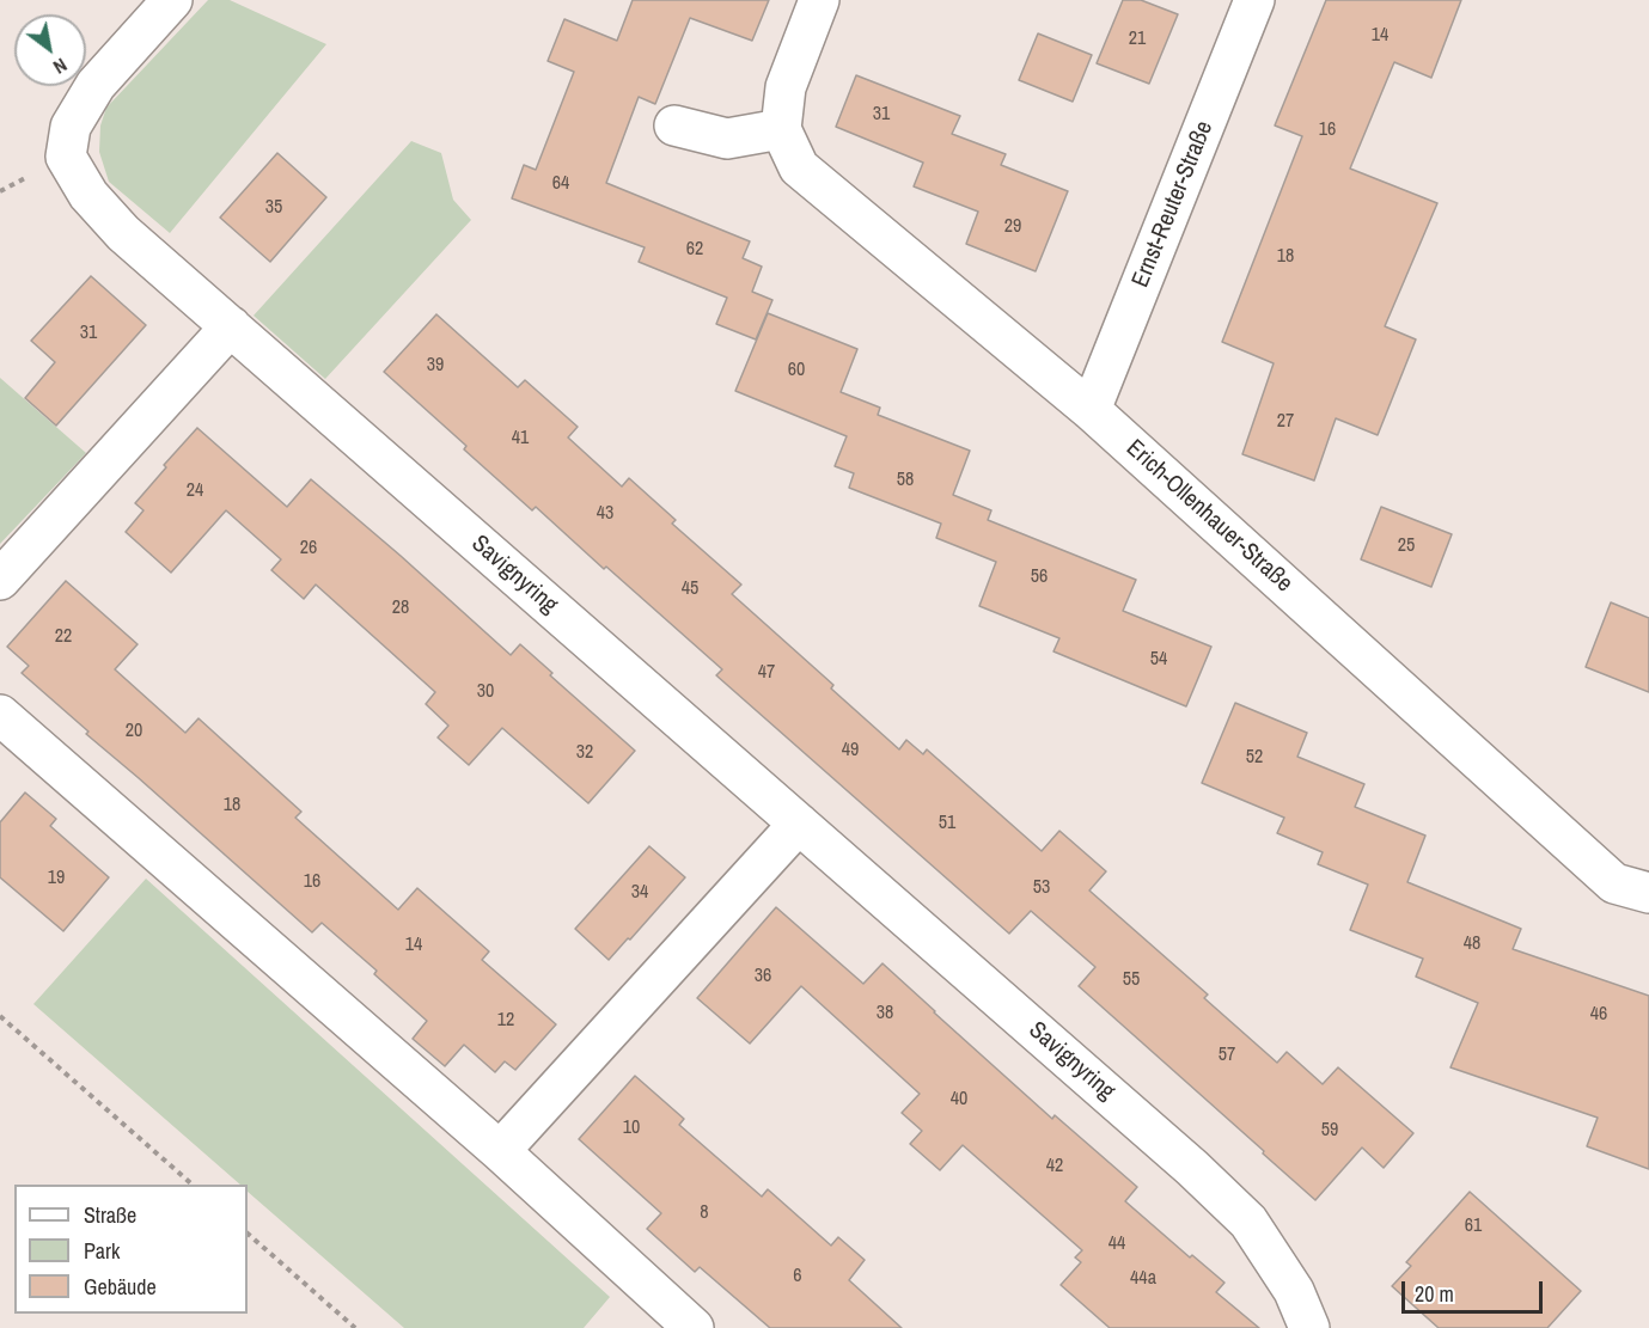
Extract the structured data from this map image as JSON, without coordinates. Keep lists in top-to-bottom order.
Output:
{
  "streets": {
    "street": ["Ernst-Reuter-Straße", "Erich-Ollenhauer-Straße", "Savignyring"]
  },
  "crossings": [
    ["Ernst-Reuter-Straße", "Erich-Ollenhauer-Straße"]
  ],
  "house_numbers": [
    "14",
    "21",
    "31",
    "16",
    "64",
    "35",
    "29",
    "62",
    "18",
    "31",
    "39",
    "60",
    "27",
    "41",
    "58",
    "24",
    "43",
    "25",
    "26",
    "56",
    "45",
    "28",
    "22",
    "54",
    "47",
    "30",
    "20",
    "49",
    "32",
    "52",
    "18",
    "51",
    "19",
    "16",
    "53",
    "34",
    "48",
    "14",
    "36",
    "55",
    "38",
    "46",
    "12",
    "57",
    "40",
    "10",
    "59",
    "42",
    "8",
    "61",
    "44",
    "6",
    "44a"
  ],
  "legend": ["Straße", "Park", "Gebäude"],
  "scale_bar": "20 m",
  "north": "bottom right"
}
